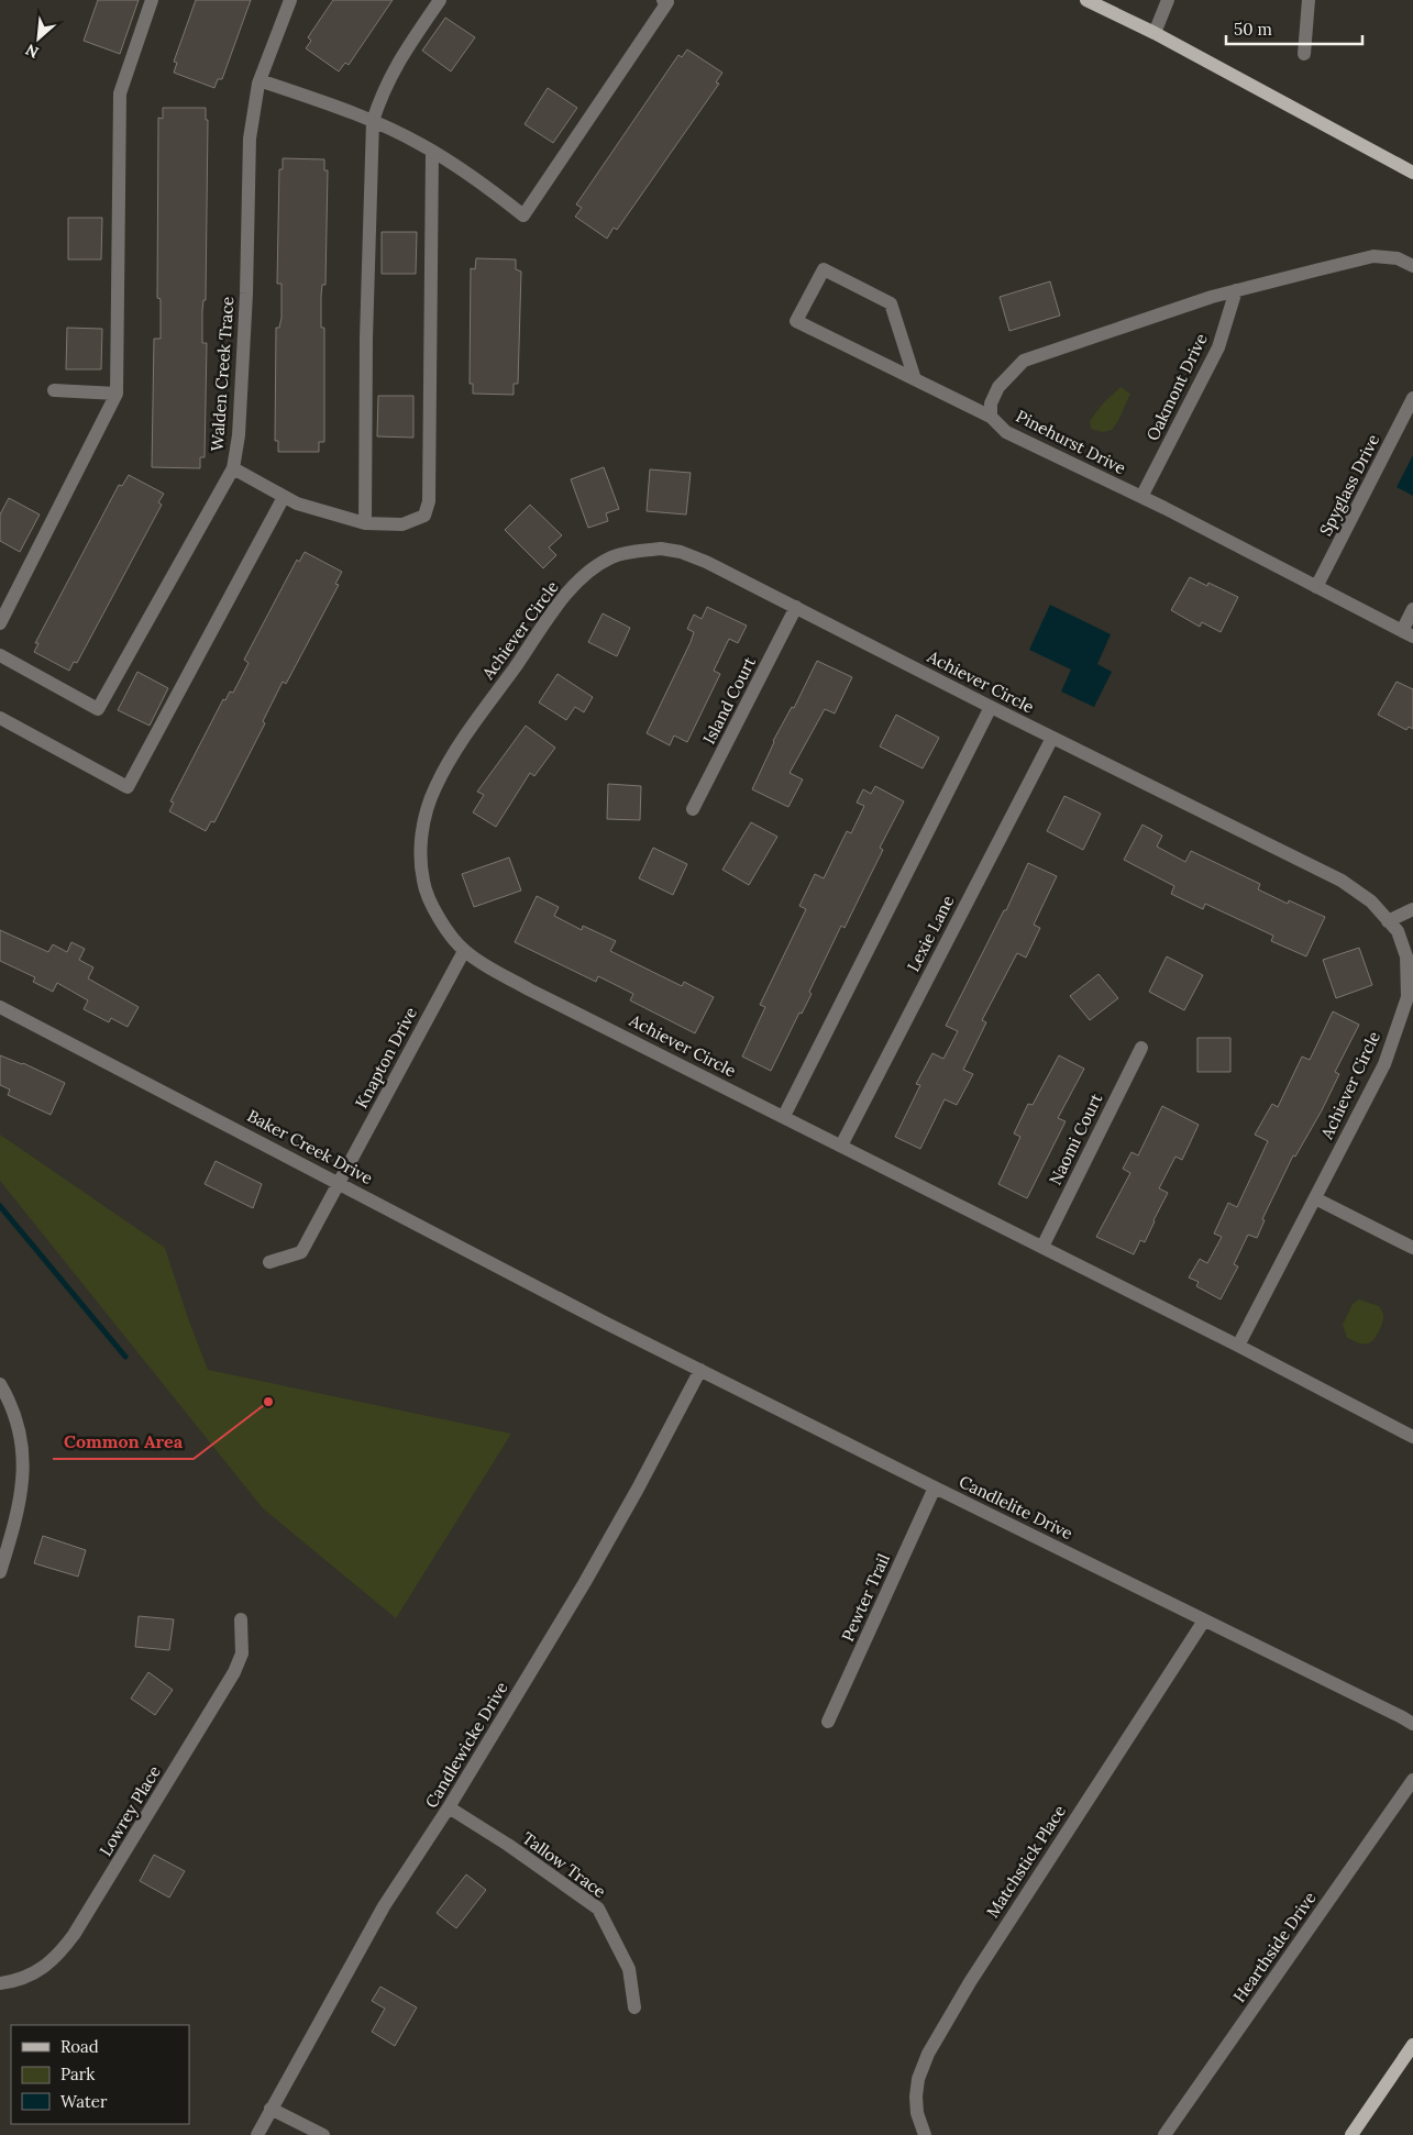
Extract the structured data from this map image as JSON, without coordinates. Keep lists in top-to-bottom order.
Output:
{
  "streets": {
    "street": [
      "Walden Creek Trace",
      "Oakmont Drive",
      "Pinehurst Drive",
      "Spyglass Drive",
      "Achiever Circle",
      "Island Court",
      "Lexie Lane",
      "Knapton Drive",
      "Naomi Court",
      "Baker Creek Drive",
      "Candlelite Drive",
      "Pewter Trail",
      "Candlewicke Drive",
      "Lowrey Place",
      "Matchstick Place",
      "Tallow Trace",
      "Hearthside Drive"
    ]
  },
  "crossings": [
    ["Oakmont Drive", "Pinehurst Drive"],
    ["Pinehurst Drive", "Spyglass Drive"],
    ["Achiever Circle", "Island Court"],
    ["Achiever Circle", "Lexie Lane"],
    ["Achiever Circle", "Knapton Drive"],
    ["Achiever Circle", "Naomi Court"],
    ["Knapton Drive", "Baker Creek Drive"],
    ["Baker Creek Drive", "Candlelite Drive"],
    ["Candlelite Drive", "Pewter Trail"],
    ["Candlelite Drive", "Candlewicke Drive"],
    ["Candlelite Drive", "Matchstick Place"],
    ["Candlewicke Drive", "Tallow Trace"]
  ],
  "places": ["Common Area"],
  "legend": ["Road", "Park", "Water"],
  "scale_bar": "50 m",
  "north": "bottom left"
}
